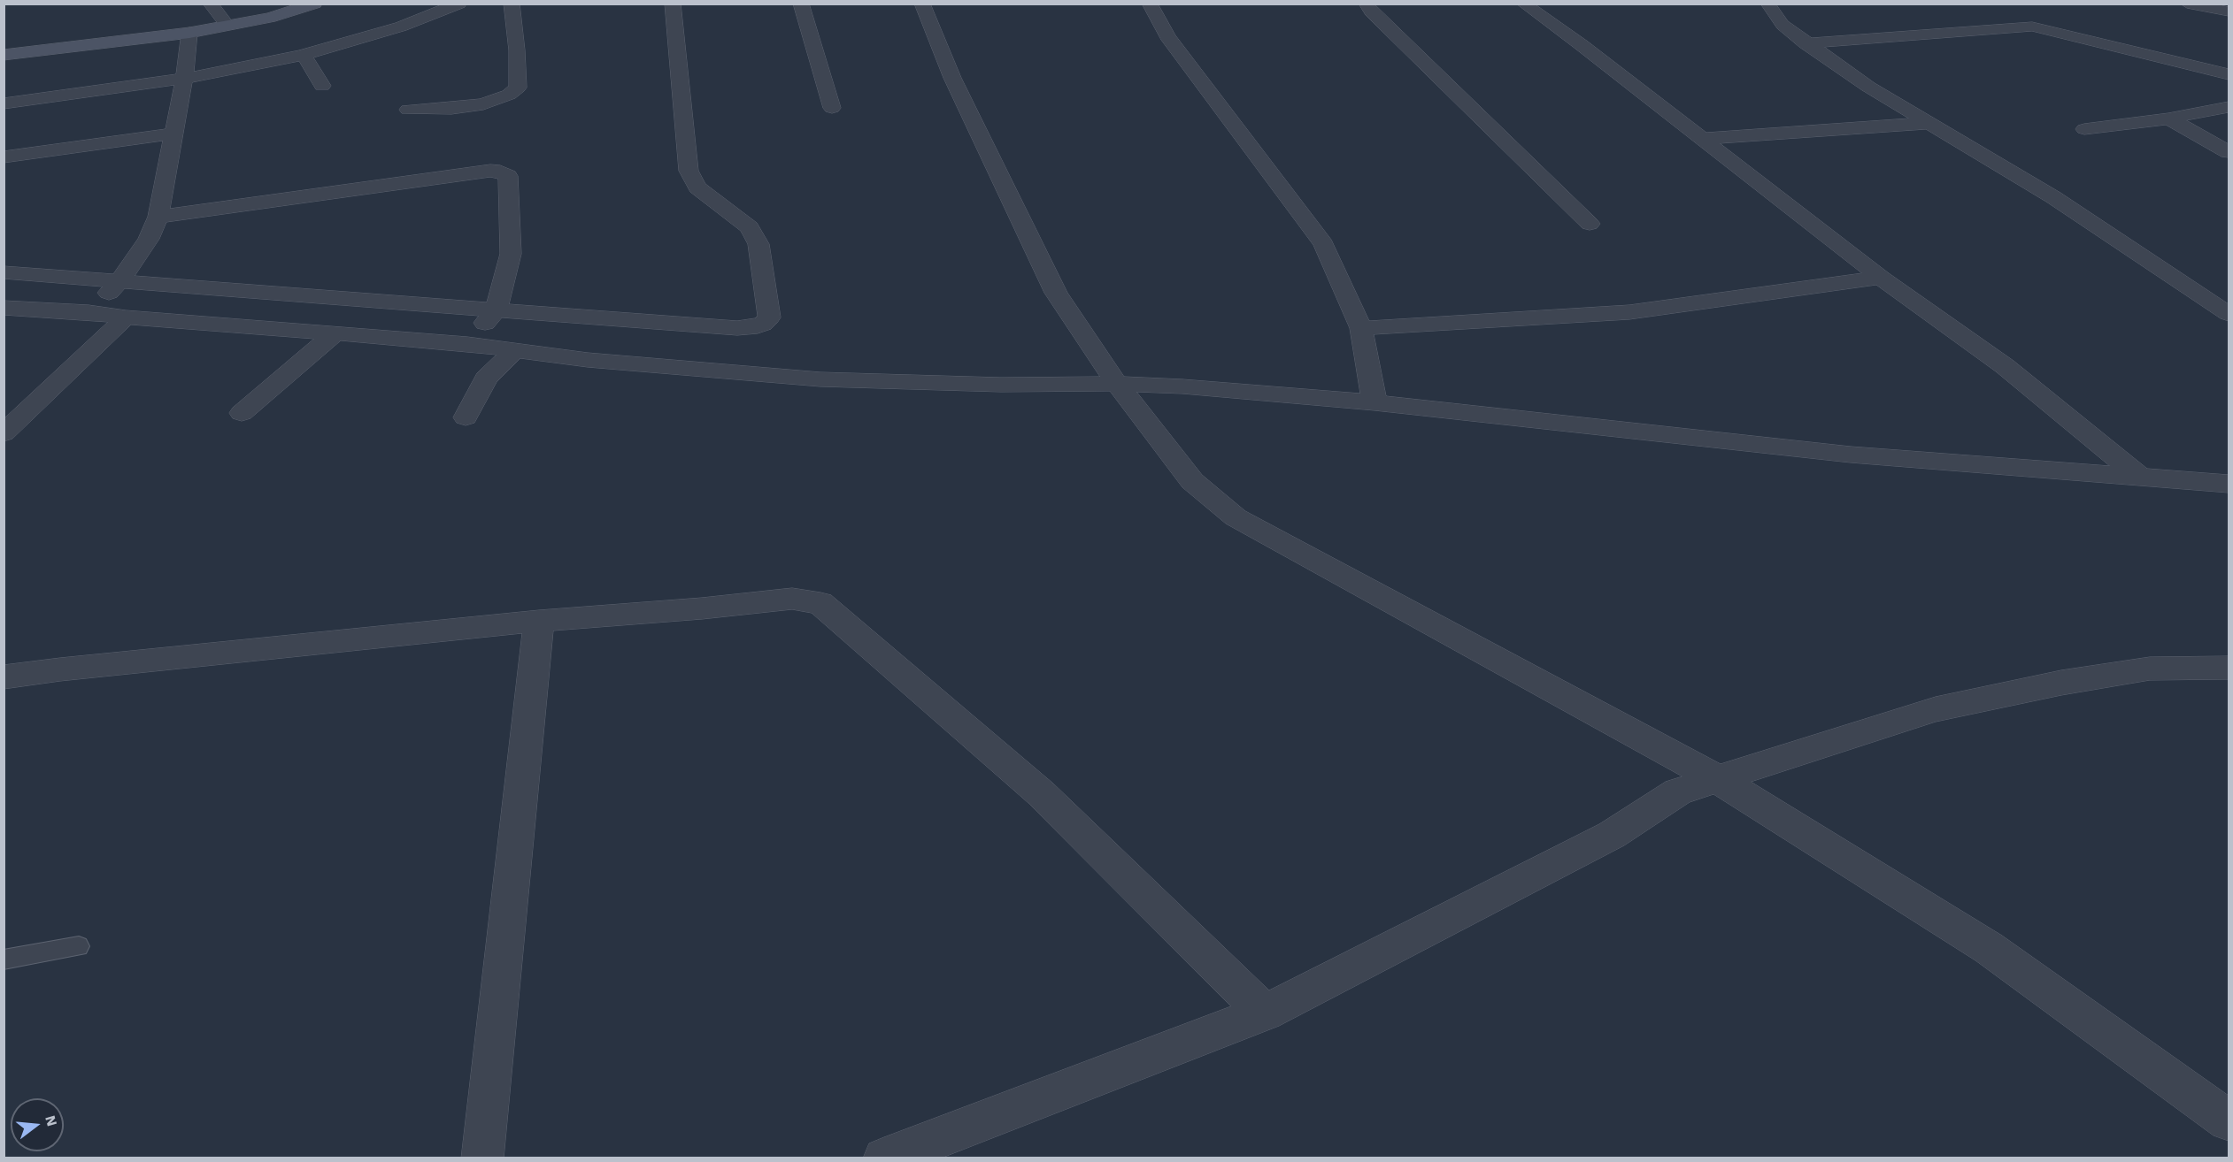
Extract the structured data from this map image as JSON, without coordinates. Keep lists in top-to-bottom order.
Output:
{
  "north": "right"
}
